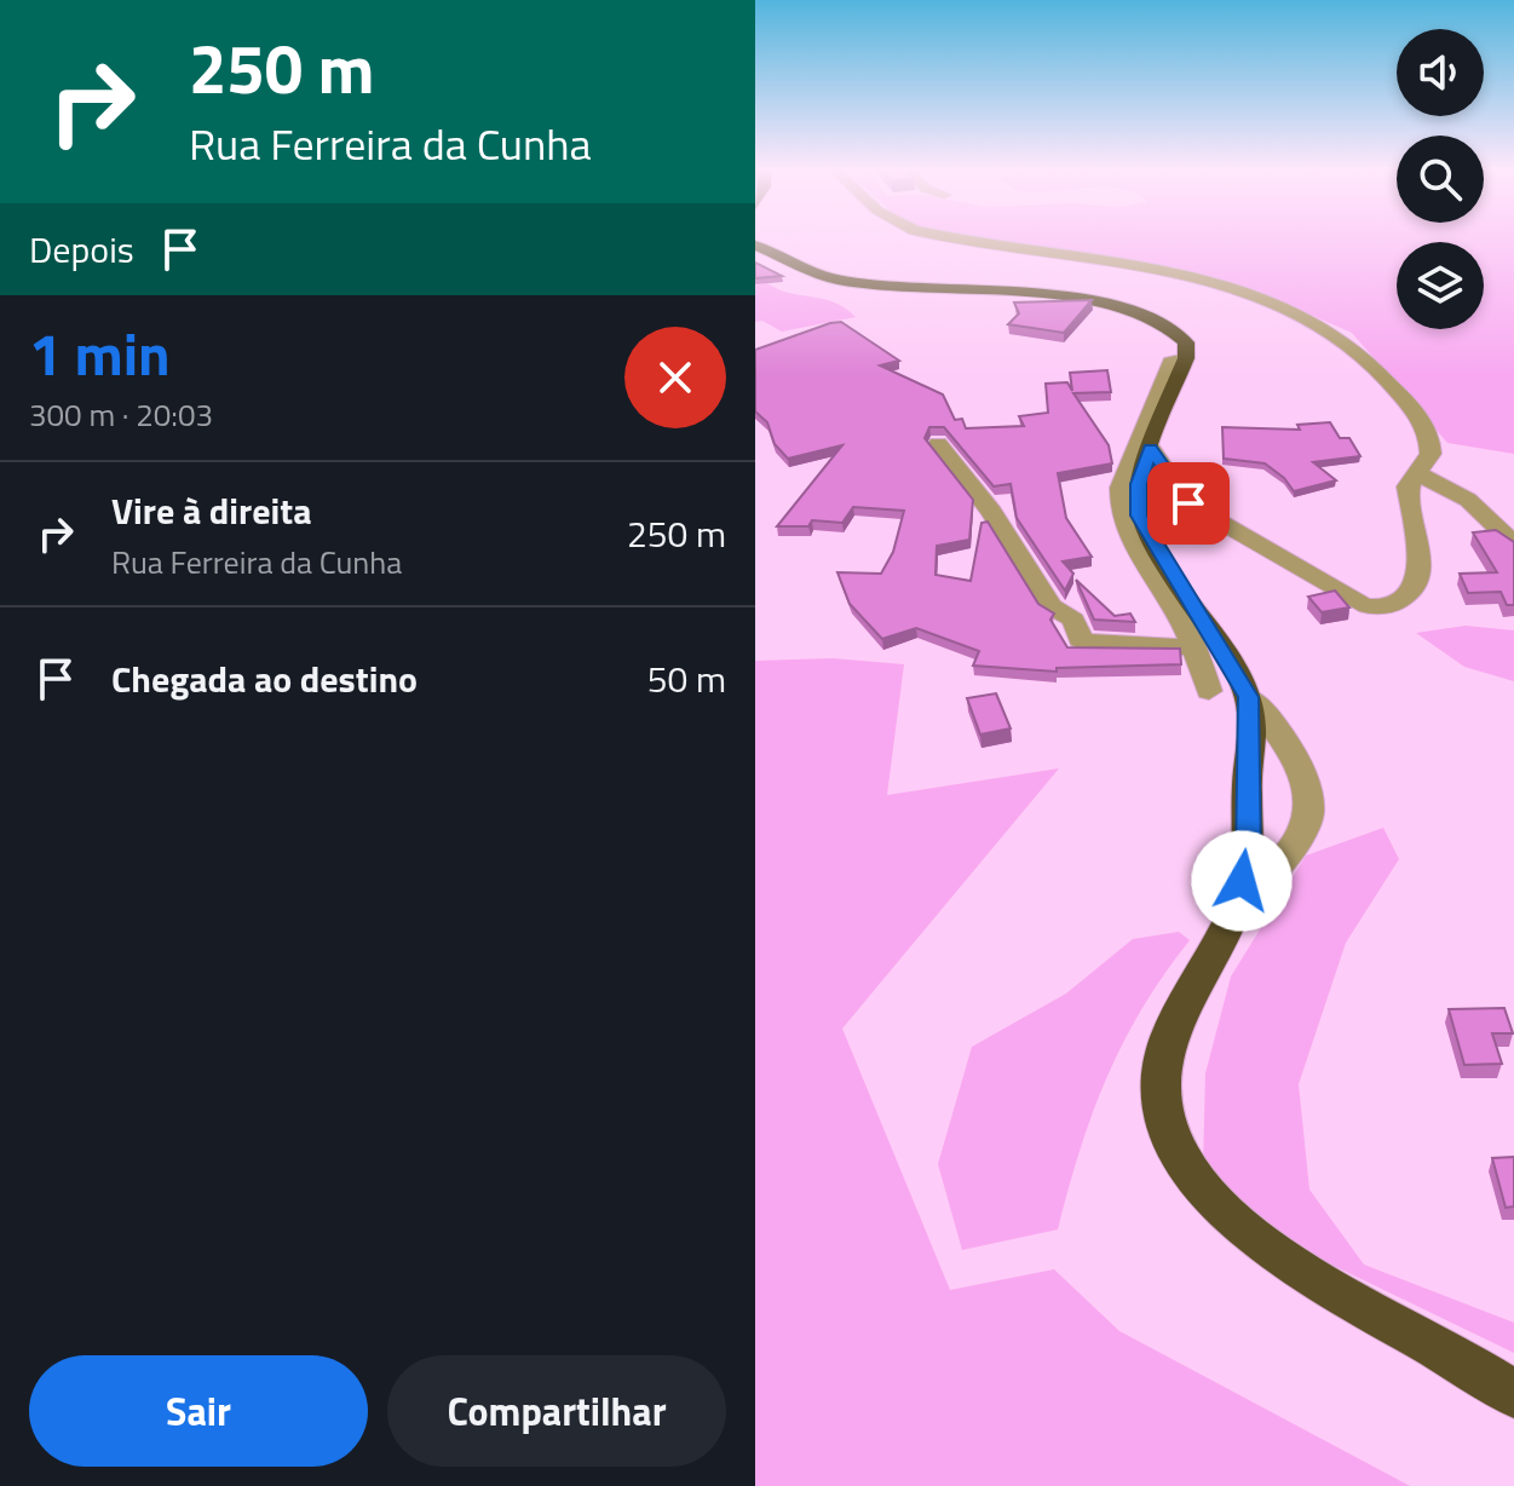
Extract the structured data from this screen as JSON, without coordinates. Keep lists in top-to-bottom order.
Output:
{
  "page": {
    "turn": ["250 m", "Rua Ferreira da Cunha"],
    "then": "Depois",
    "heading": ["1 min", "300 m · 20:03"],
    "list": [
      {
        "name": "Vire à direita",
        "note": "Rua Ferreira da Cunha",
        "value": "250 m"
      },
      {
        "name": "Chegada ao destino",
        "value": "50 m"
      }
    ],
    "buttons": ["Sair", "Compartilhar"]
  }
}
